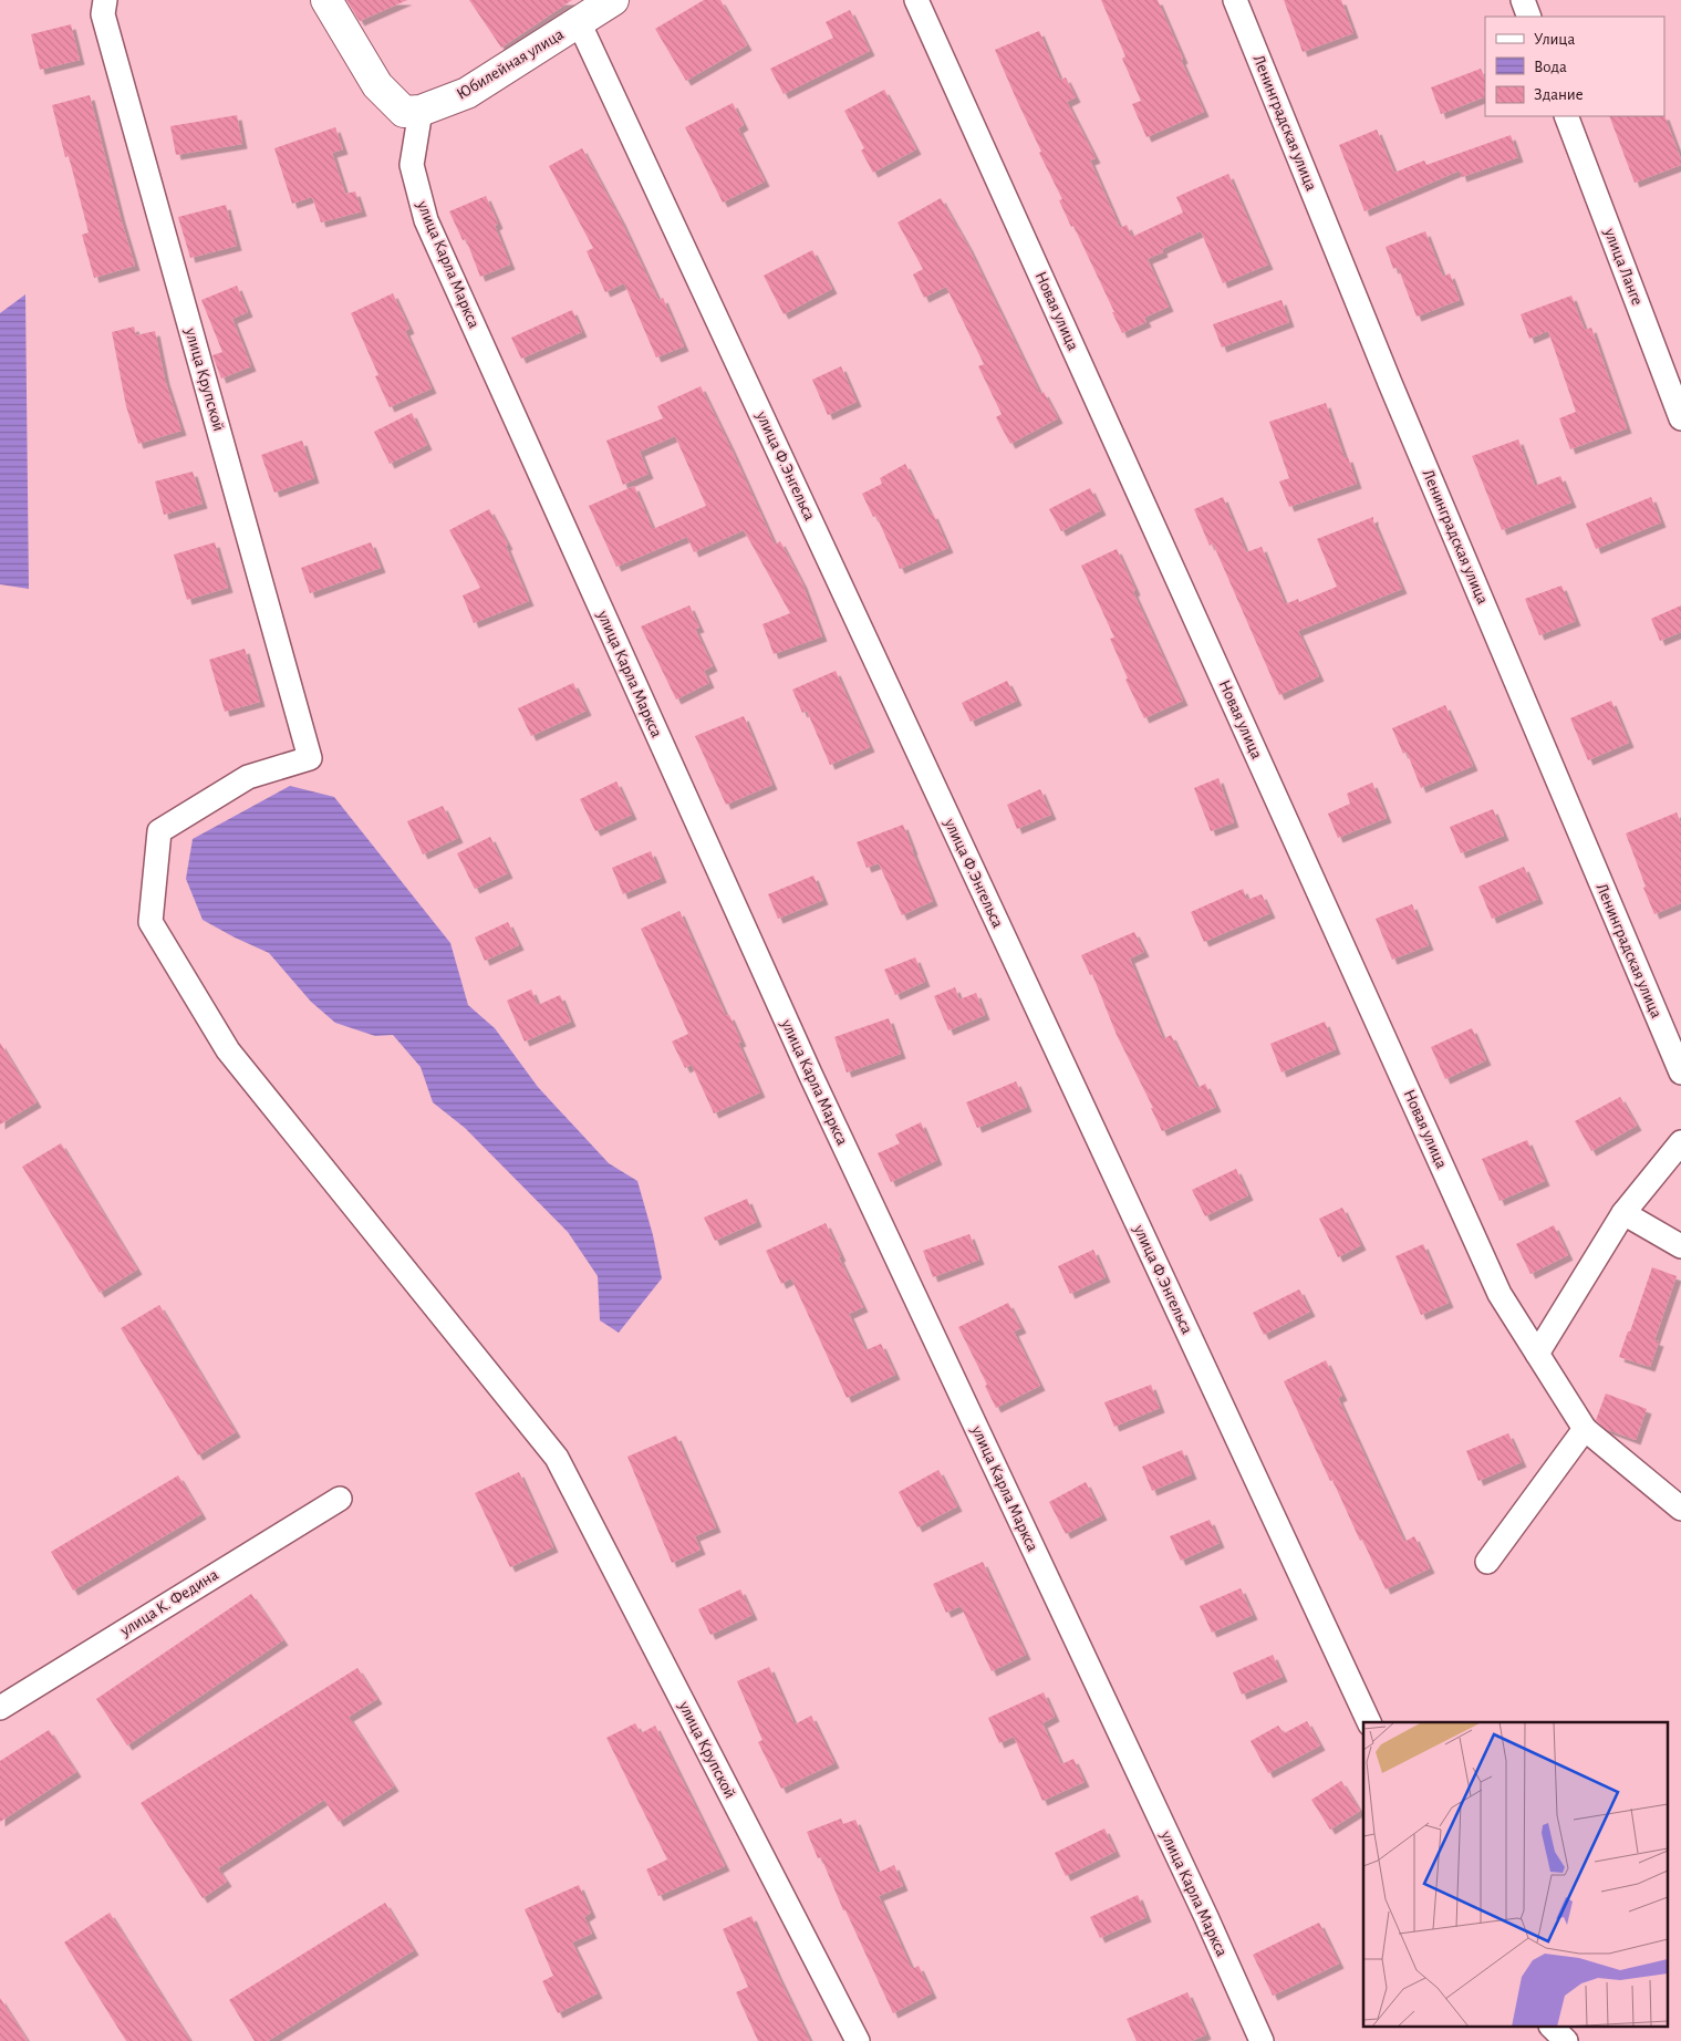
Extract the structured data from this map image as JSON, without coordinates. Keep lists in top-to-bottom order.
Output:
{
  "streets": {
    "street": [
      "Юбилейная улица",
      "Ленинградская улица",
      "улица Карла Маркса",
      "улица Ланге",
      "Новая улица",
      "улица Крупской",
      "улица Ф.Энгельса",
      "улица К. Федина"
    ]
  },
  "crossings": [
    ["Юбилейная улица", "улица Карла Маркса"],
    ["Юбилейная улица", "улица Ф.Энгельса"]
  ],
  "legend": ["Улица", "Вода", "Здание"]
}
